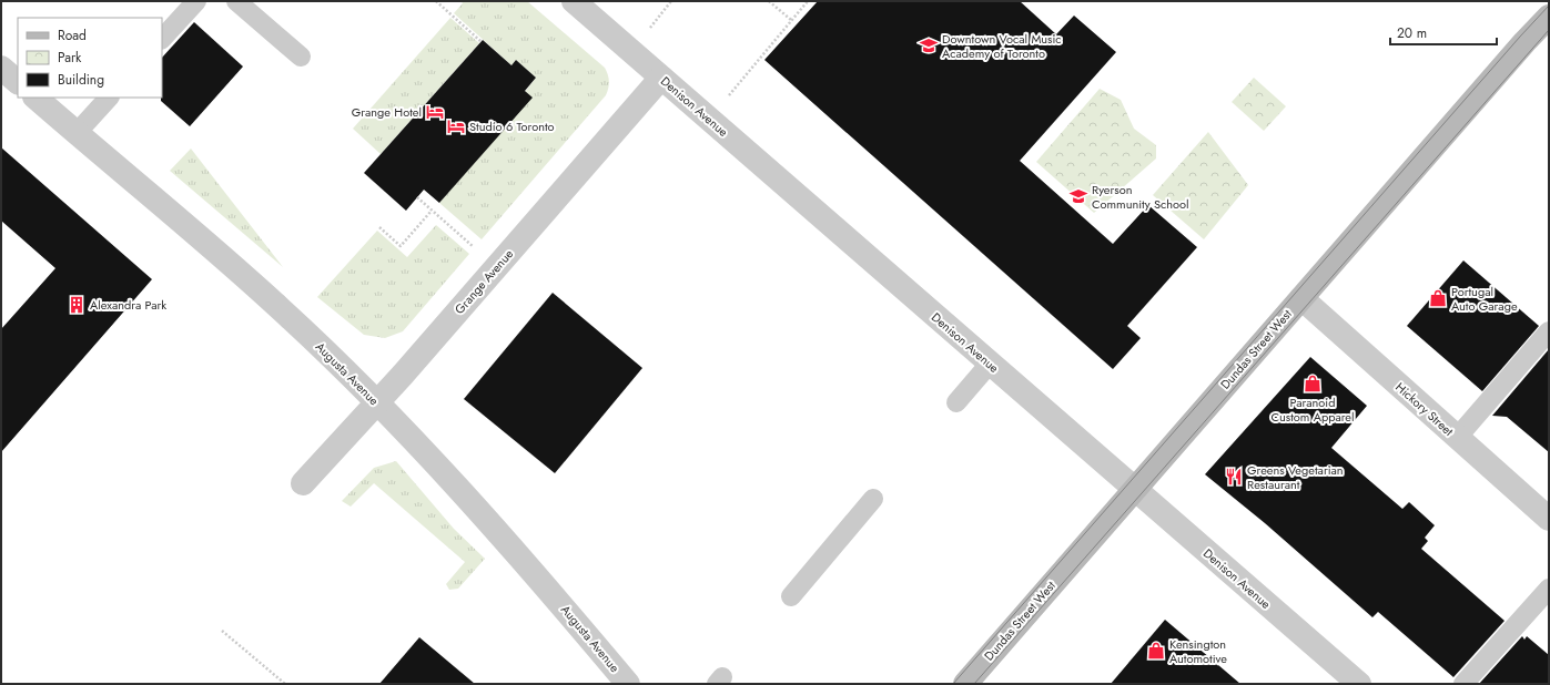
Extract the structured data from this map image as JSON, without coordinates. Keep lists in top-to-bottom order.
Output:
{
  "streets": {
    "main road": ["Dundas Street West"],
    "street": [
      "Denison Avenue",
      "Grange Avenue",
      "Augusta Avenue",
      "Hickory Street"
    ]
  },
  "crossings": [
    ["Denison Avenue", "Grange Avenue"],
    ["Denison Avenue", "Dundas Street West"],
    ["Grange Avenue", "Augusta Avenue"],
    ["Dundas Street West", "Hickory Street"]
  ],
  "places": {
    "school or university": ["Downtown Vocal Music Academy of Toronto", "Ryerson Community School"],
    "hotel": ["Grange Hotel", "Studio 6 Toronto"],
    "shop": ["Portugal Auto Garage", "Paranoid Custom Apparel", "Kensington Automotive"],
    "building": ["Alexandra Park"],
    "restaurant": ["Greens Vegetarian Restaurant"]
  },
  "legend": ["Road", "Park", "Building"],
  "scale_bar": "20 m"
}
